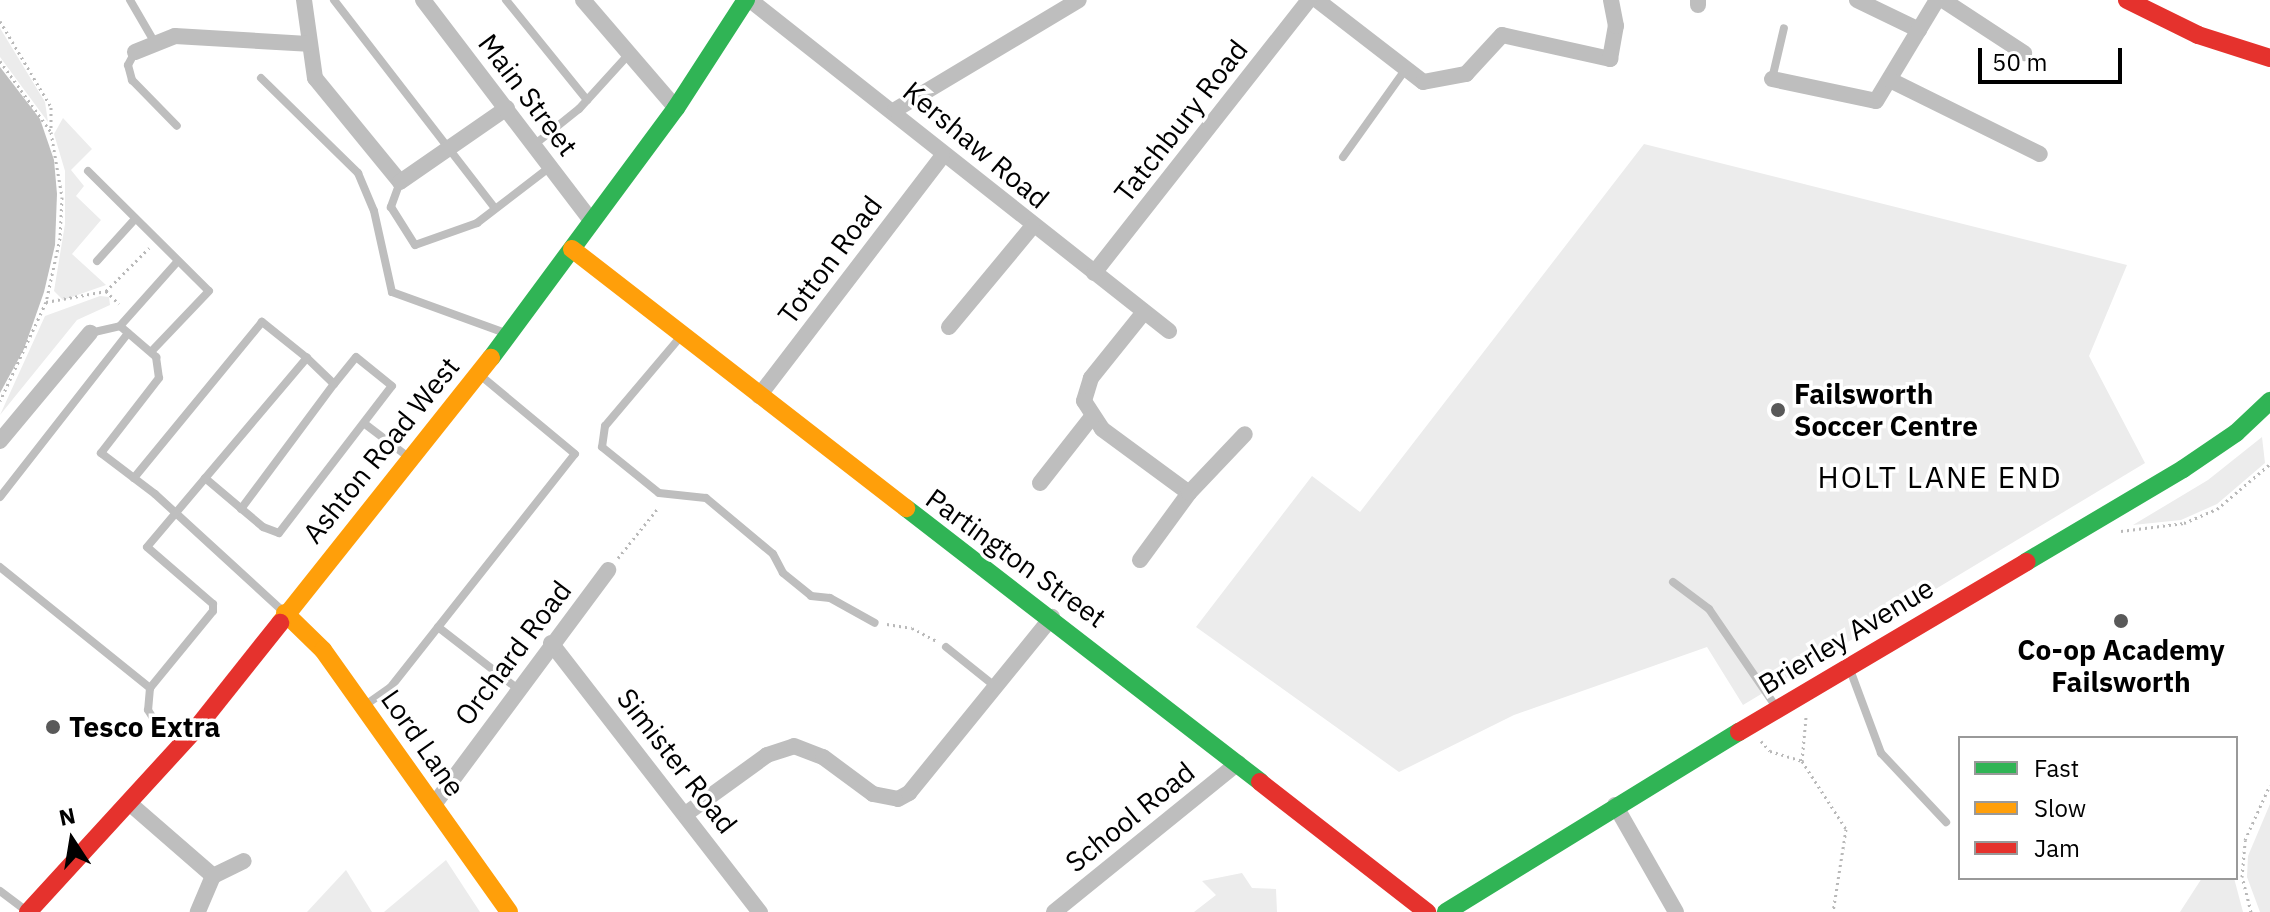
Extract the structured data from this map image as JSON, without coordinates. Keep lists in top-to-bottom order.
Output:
{
  "streets": {
    "street": [
      "Main Street",
      "Tatchbury Road",
      "Kershaw Road",
      "Totton Road",
      "Ashton Road West",
      "Partington Street",
      "Brierley Avenue",
      "Orchard Road",
      "Lord Lane",
      "Simister Road",
      "School Road"
    ]
  },
  "crossings": [
    ["Main Street", "Ashton Road West"],
    ["Tatchbury Road", "Kershaw Road"],
    ["Kershaw Road", "Totton Road"],
    ["Kershaw Road", "Ashton Road West"],
    ["Totton Road", "Partington Street"],
    ["Ashton Road West", "Partington Street"],
    ["Ashton Road West", "Lord Lane"],
    ["Partington Street", "School Road"],
    ["Orchard Road", "Lord Lane"],
    ["Orchard Road", "Simister Road"]
  ],
  "districts": ["HOLT LANE END"],
  "places": ["Failsworth Soccer Centre", "Co-op Academy Failsworth", "Tesco Extra"],
  "legend": ["Fast", "Slow", "Jam"],
  "scale_bar": "50 m",
  "north": "top"
}
